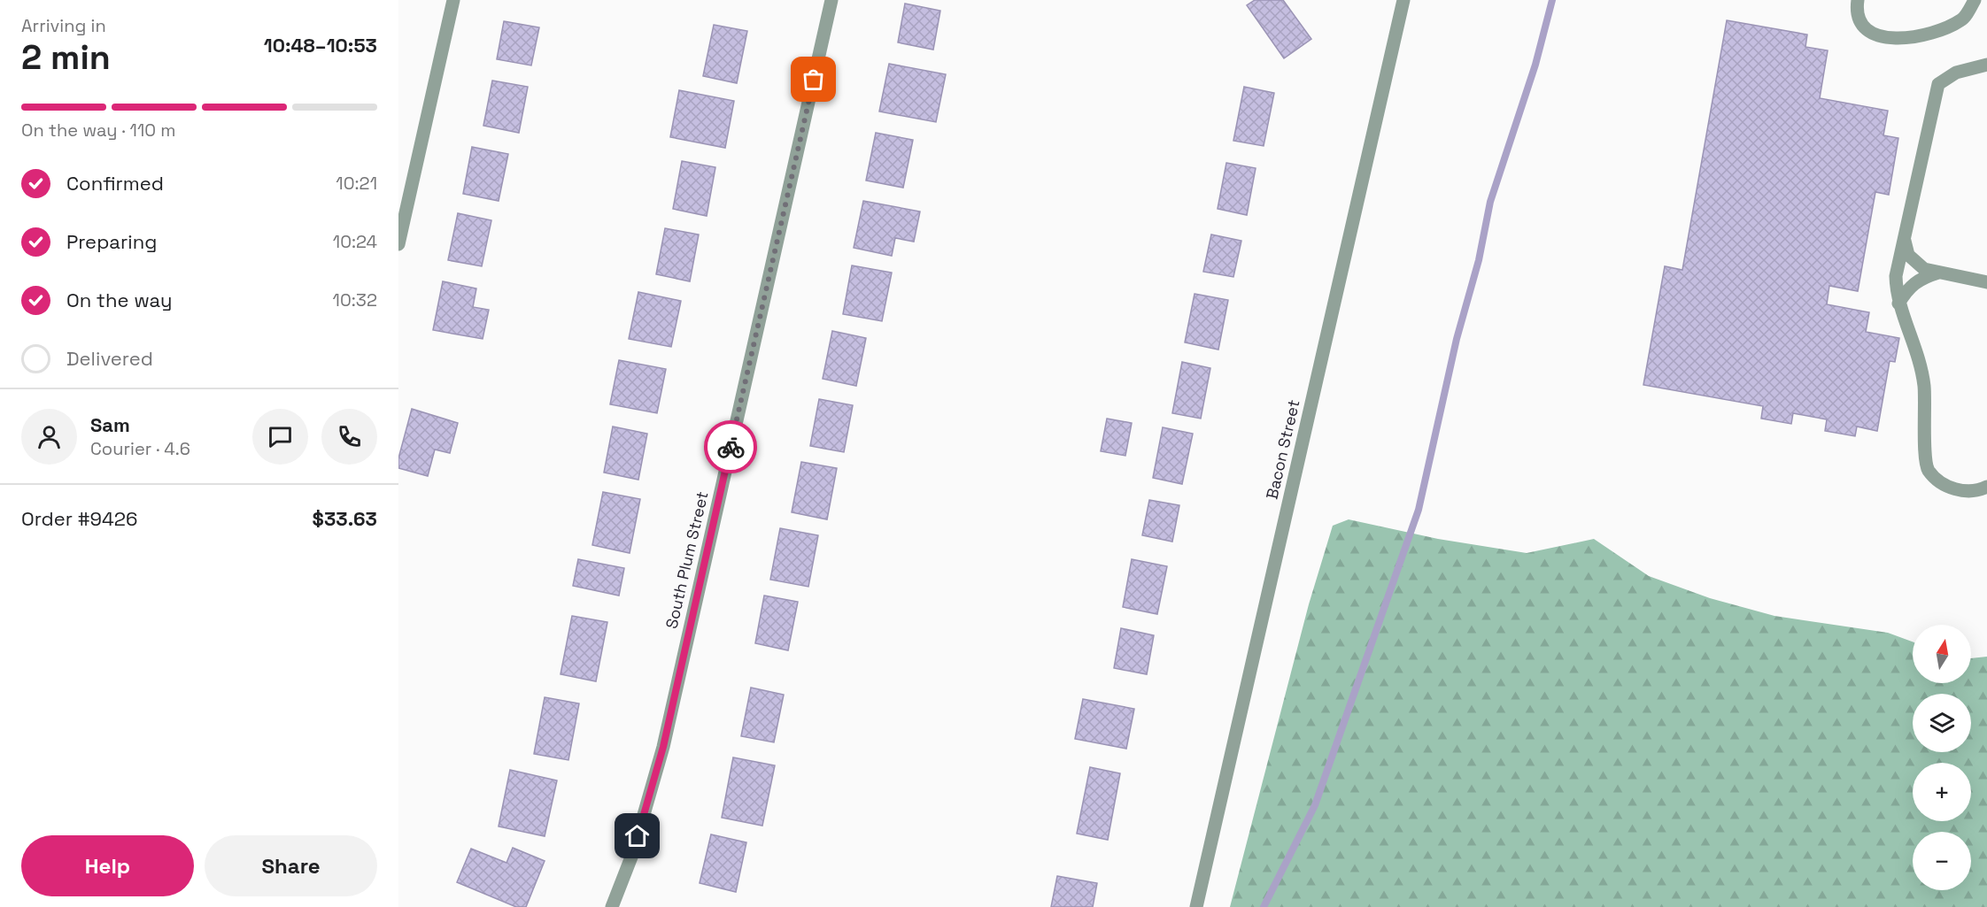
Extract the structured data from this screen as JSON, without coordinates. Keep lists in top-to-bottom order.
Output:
{
  "streets": {
    "street": ["Bacon Street", "South Plum Street"]
  },
  "north": "top",
  "page": {
    "heading": ["2 min", "Arriving in", "10:48–10:53"],
    "panel": [
      "Sam",
      "Courier · 4.6",
      "Order #9426",
      "$33.63"
    ],
    "bar": "On the way · 110 m",
    "list": [
      ["Confirmed", "10:21"],
      ["Preparing", "10:24"],
      ["On the way", "10:32"],
      "Delivered"
    ],
    "map_buttons": ["+", "−"],
    "buttons": ["Help", "Share"]
  }
}
